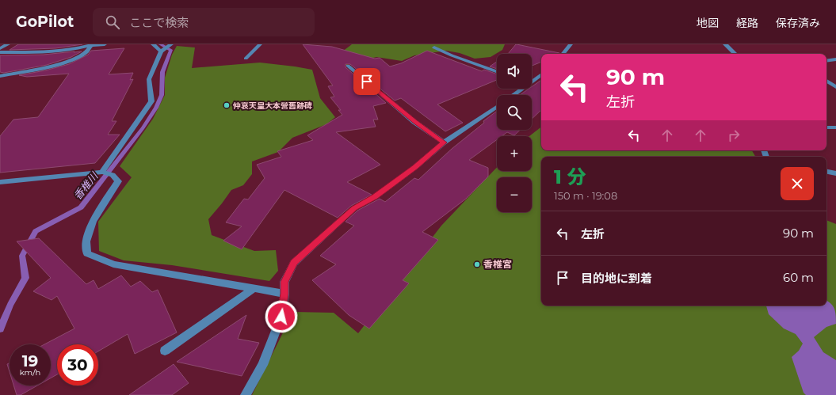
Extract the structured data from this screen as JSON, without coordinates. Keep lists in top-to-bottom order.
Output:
{
  "water": ["香椎川"],
  "places": ["仲哀天皇大本營舊跡碑", "香椎宮"],
  "page": {
    "header": "GoPilot",
    "search": "ここで検索",
    "nav": ["地図", "経路", "保存済み"],
    "map_buttons": ["+", "−"],
    "turn": ["90 m", "左折"],
    "heading": ["1 分", "150 m · 19:08"],
    "list": [
      {
        "name": "左折",
        "value": "90 m"
      },
      {
        "name": "目的地に到着",
        "value": "60 m"
      }
    ],
    "speed": "19 km/h",
    "limit": "30"
  }
}
